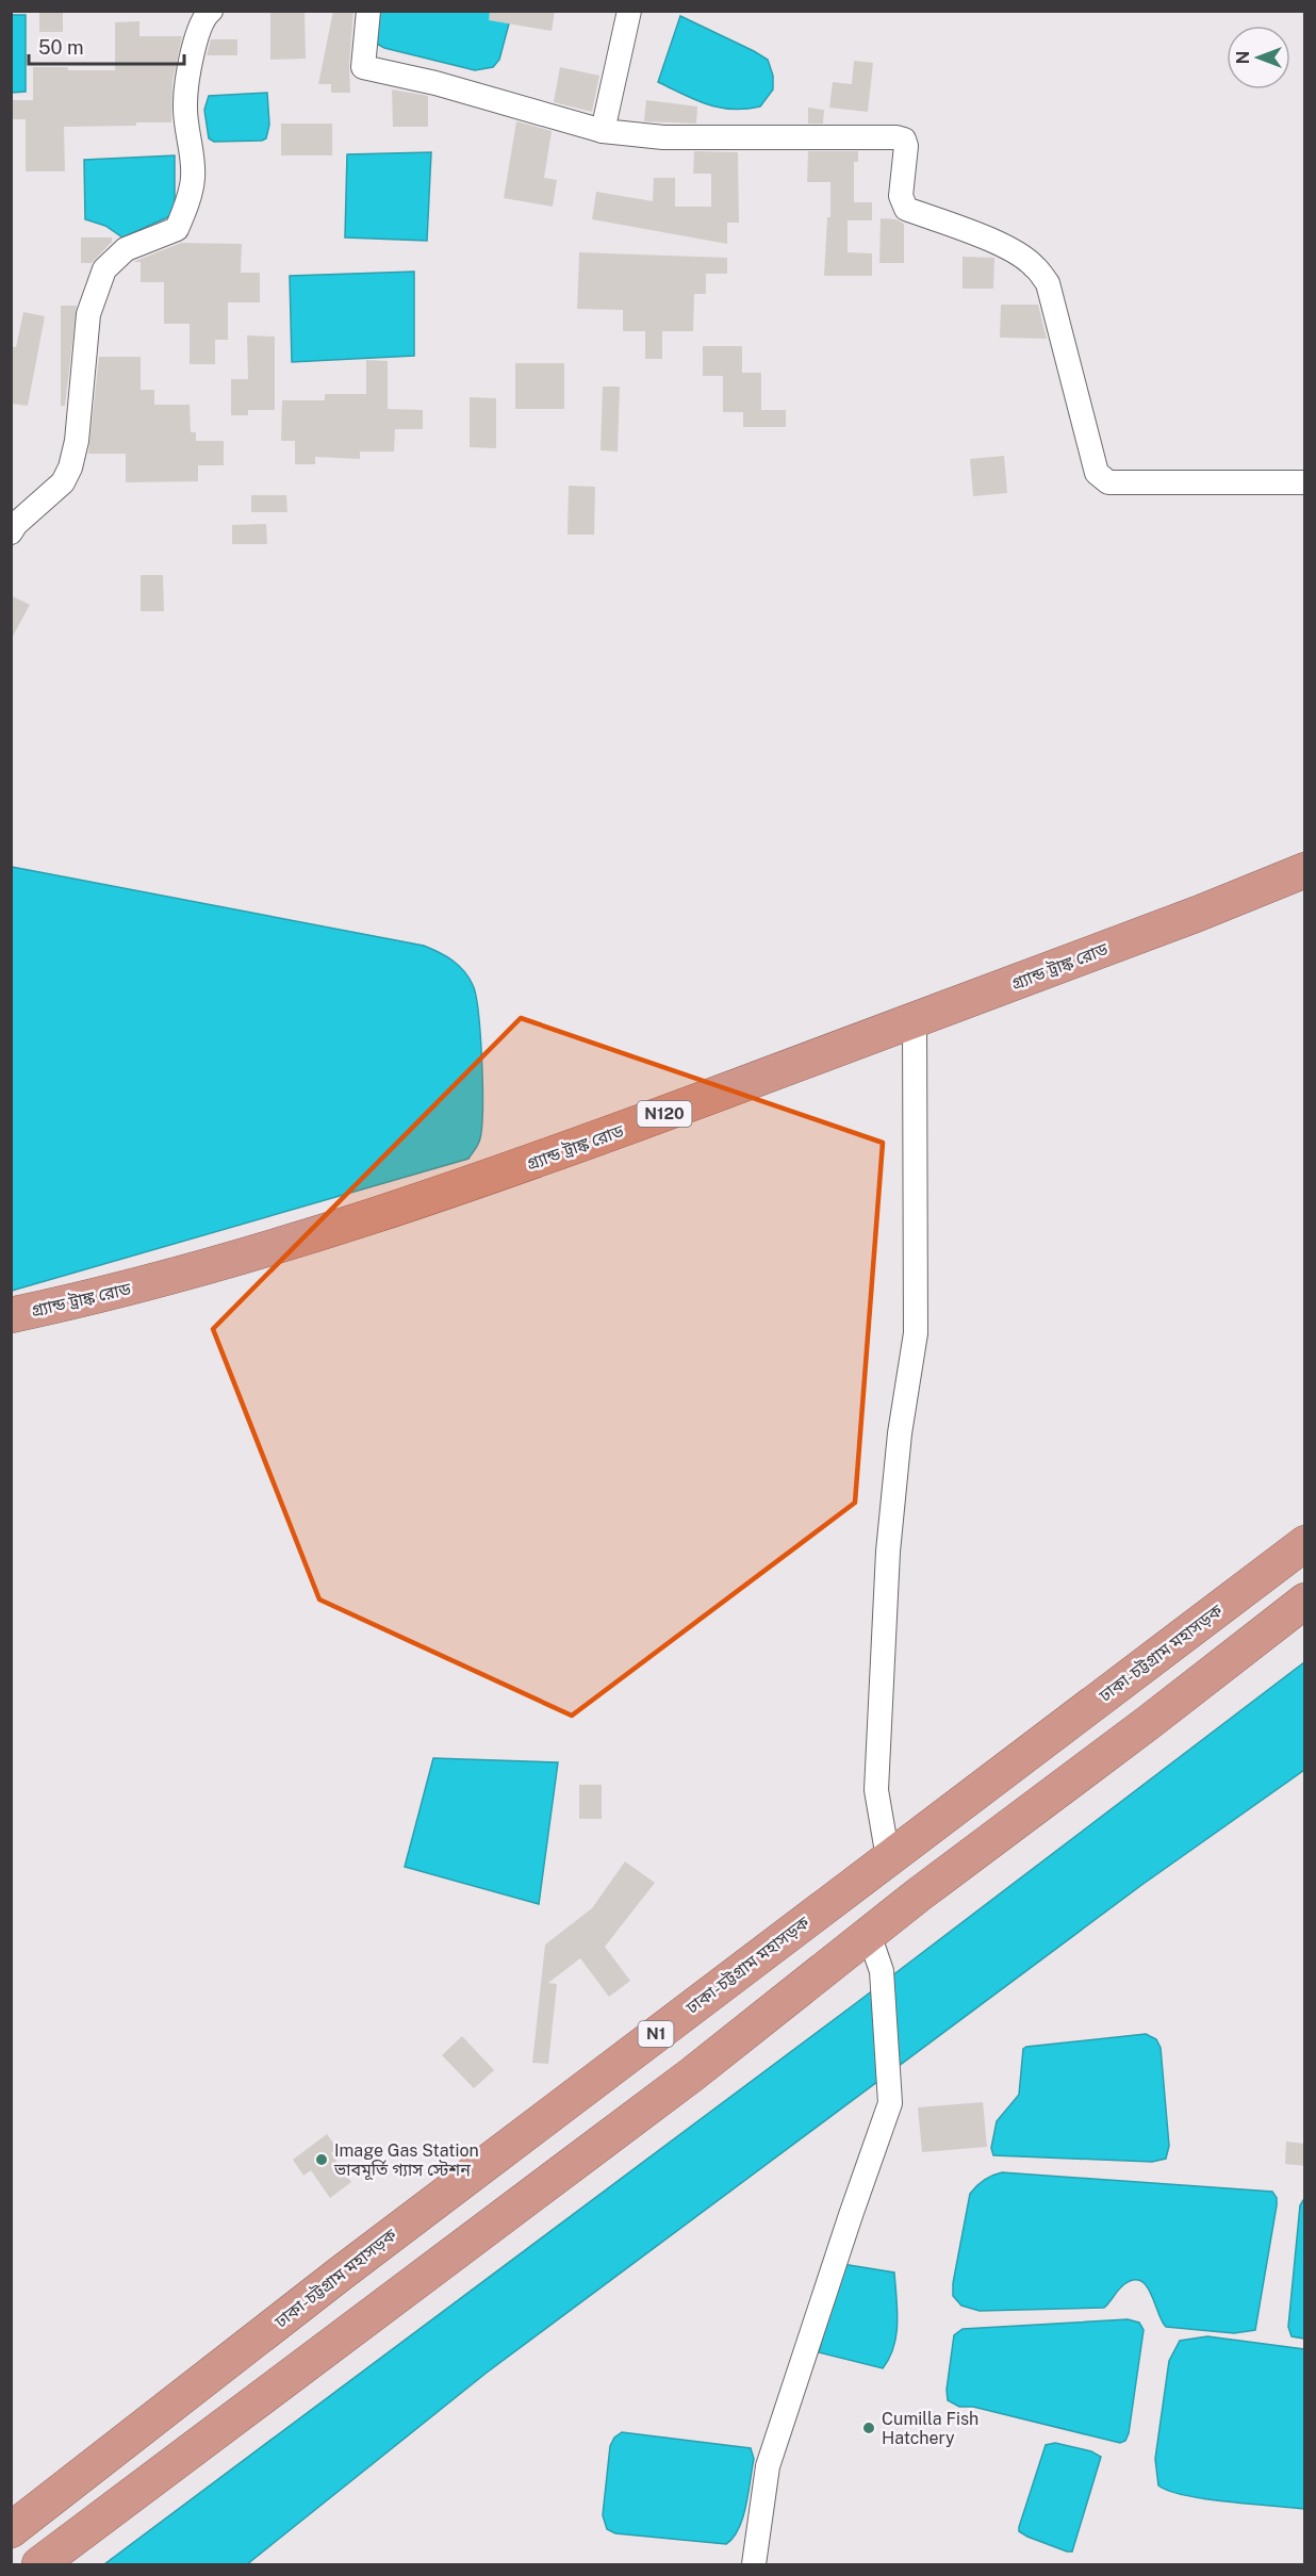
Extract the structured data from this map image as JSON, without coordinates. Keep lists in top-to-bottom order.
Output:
{
  "streets": {
    "highway": [
      "গ্র্যান্ড ট্রাঙ্ক রোড",
      "N120",
      "ঢাকা-চট্টগ্রাম মহাসড়ক",
      "N1"
    ]
  },
  "places": ["Image Gas Station ভাবমূর্তি গ্যাস স্টেশন", "Cumilla Fish Hatchery"],
  "scale_bar": "50 m",
  "north": "left"
}
